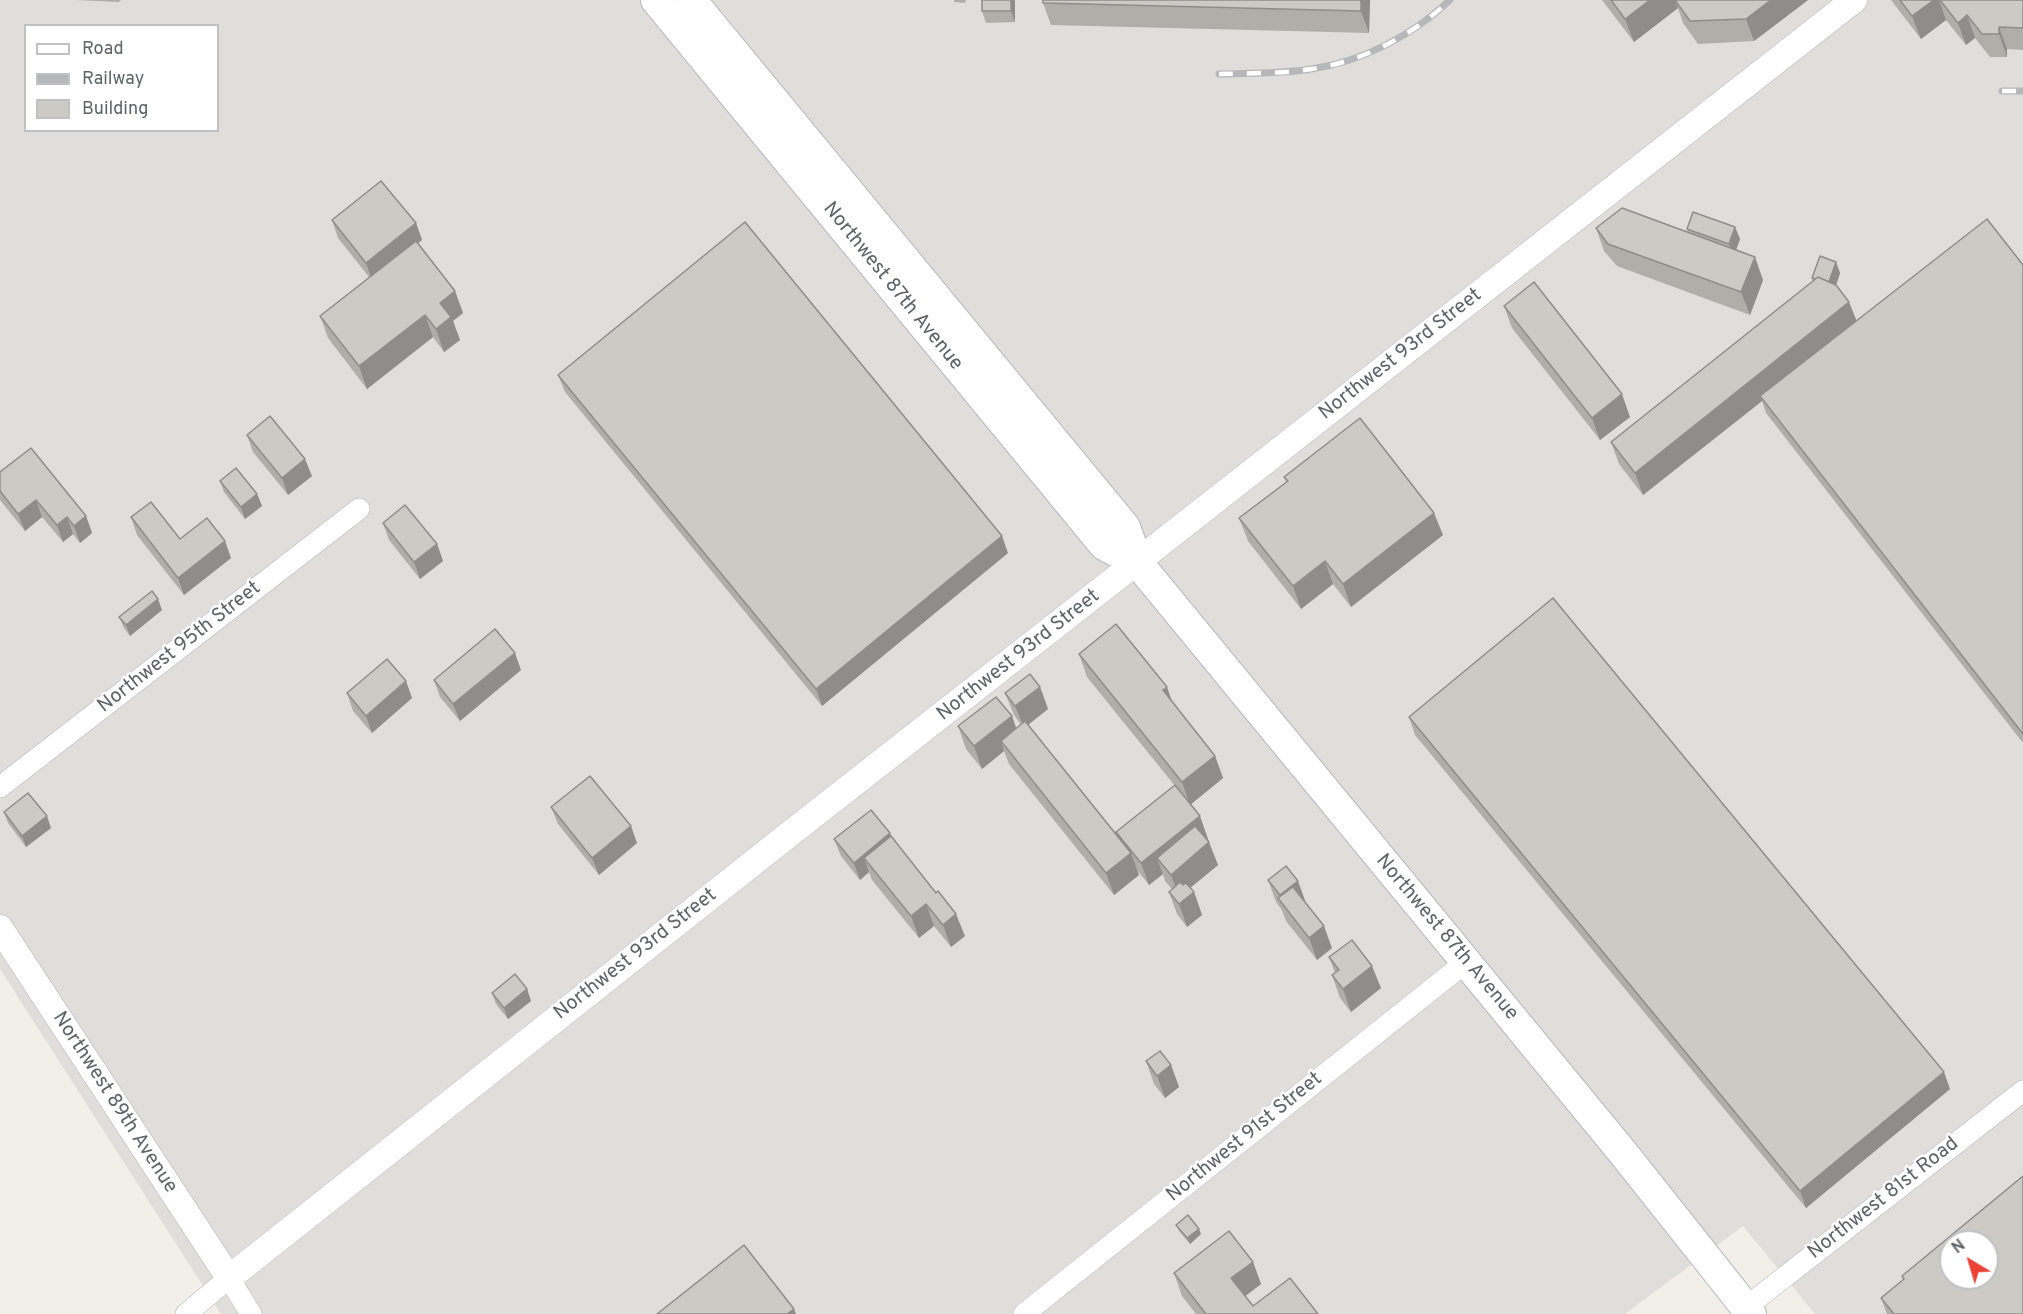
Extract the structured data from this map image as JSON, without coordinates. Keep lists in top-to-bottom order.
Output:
{
  "streets": {
    "main road": ["Northwest 87th Avenue"],
    "street": [
      "Northwest 93rd Street",
      "Northwest 95th Street",
      "Northwest 89th Avenue",
      "Northwest 91st Street",
      "Northwest 81st Road"
    ]
  },
  "crossings": [
    ["Northwest 87th Avenue", "Northwest 93rd Street"],
    ["Northwest 87th Avenue", "Northwest 91st Street"],
    ["Northwest 87th Avenue", "Northwest 81st Road"],
    ["Northwest 93rd Street", "Northwest 89th Avenue"]
  ],
  "legend": ["Road", "Railway", "Building"],
  "north": "top left"
}
